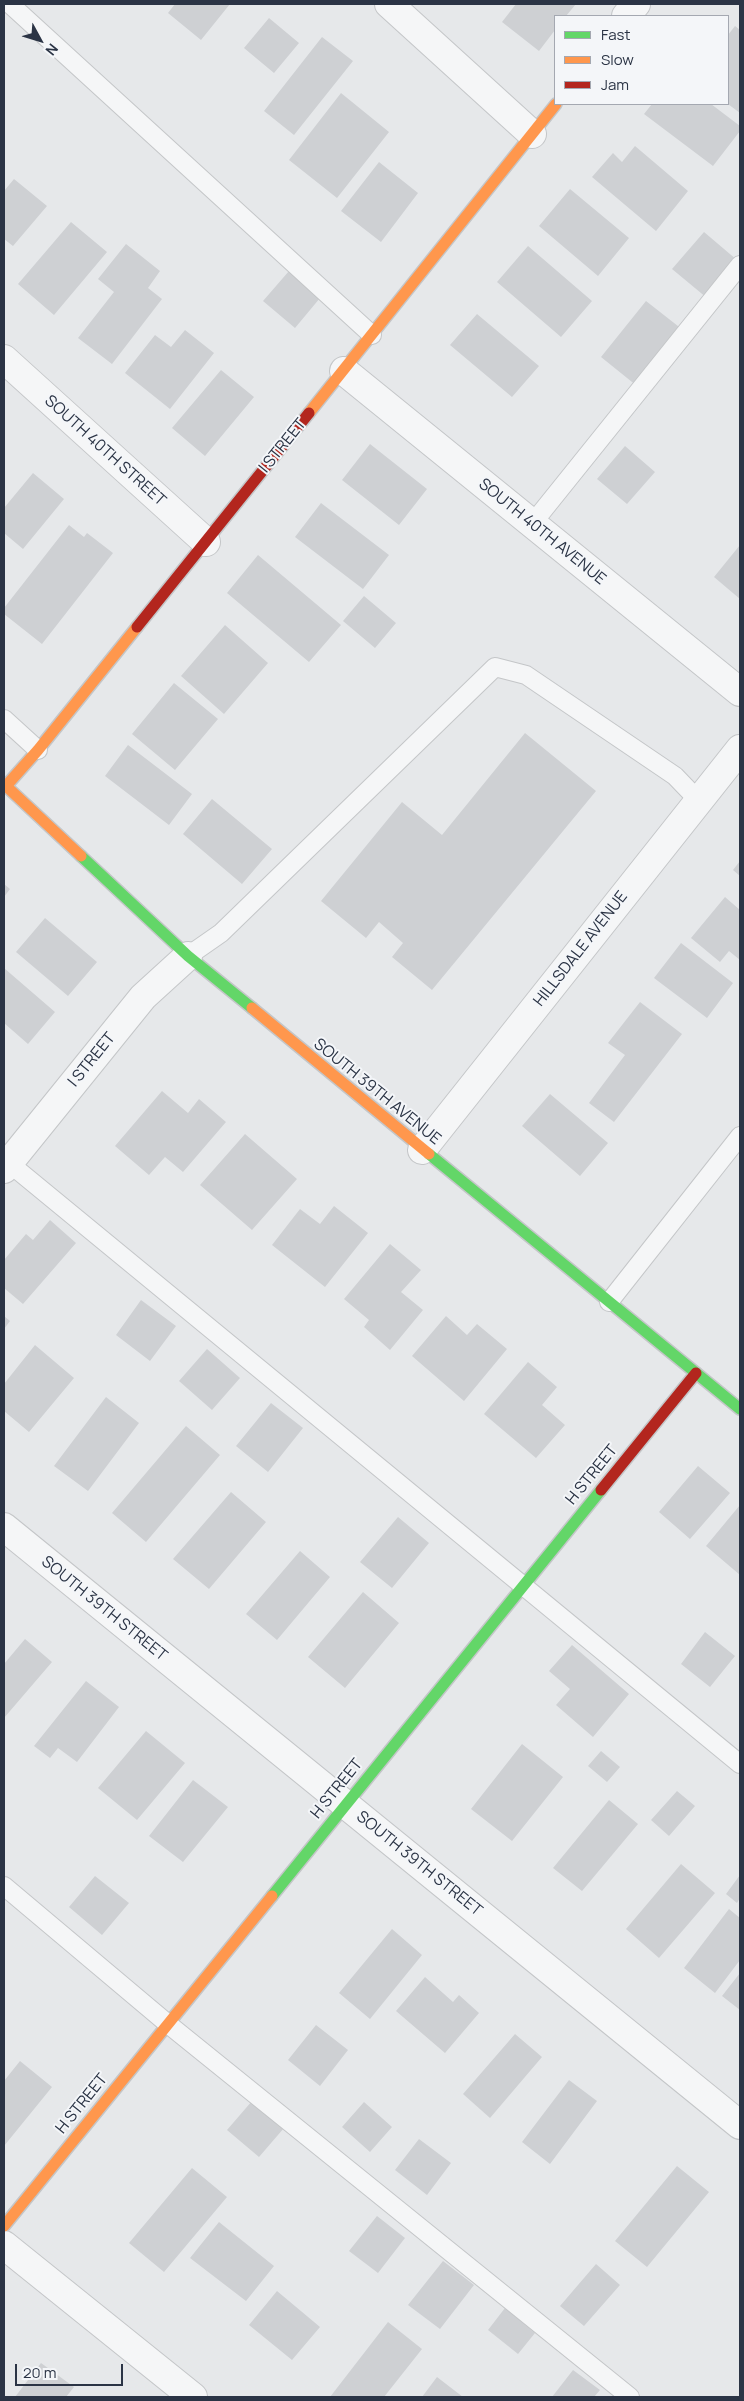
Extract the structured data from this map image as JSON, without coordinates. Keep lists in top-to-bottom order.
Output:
{
  "streets": {
    "street": [
      "I STREET",
      "SOUTH 40TH STREET",
      "SOUTH 40TH AVENUE",
      "HILLSDALE AVENUE",
      "SOUTH 39TH AVENUE",
      "H STREET",
      "SOUTH 39TH STREET"
    ]
  },
  "crossings": [
    ["I STREET", "SOUTH 40TH STREET"],
    ["I STREET", "SOUTH 40TH AVENUE"],
    ["I STREET", "SOUTH 39TH AVENUE"],
    ["HILLSDALE AVENUE", "SOUTH 39TH AVENUE"],
    ["SOUTH 39TH AVENUE", "H STREET"],
    ["H STREET", "SOUTH 39TH STREET"]
  ],
  "legend": ["Fast", "Slow", "Jam"],
  "scale_bar": "20 m",
  "north": "bottom right"
}
